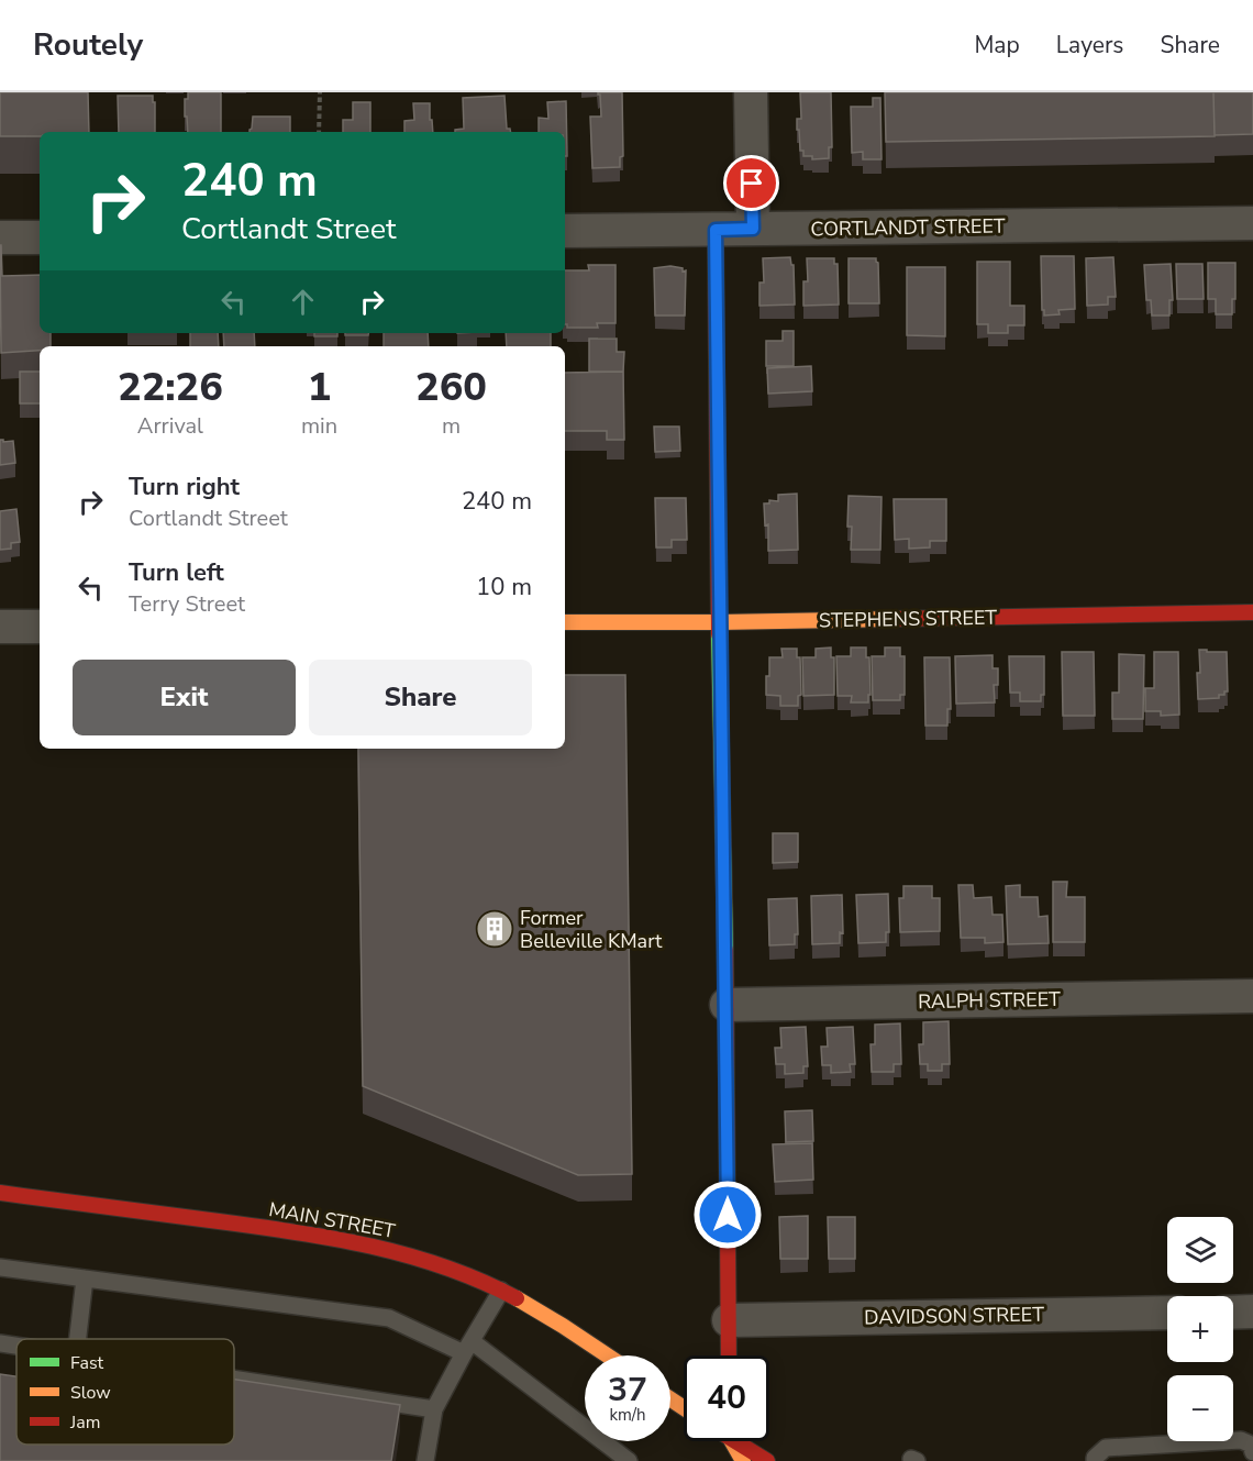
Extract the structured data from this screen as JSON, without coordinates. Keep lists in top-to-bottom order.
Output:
{
  "streets": {
    "street": [
      "CORTLANDT STREET",
      "STEPHENS STREET",
      "RALPH STREET",
      "MAIN STREET",
      "DAVIDSON STREET"
    ]
  },
  "places": {
    "building": ["Former Belleville KMart"]
  },
  "legend": ["Fast", "Slow", "Jam"],
  "page": {
    "header": "Routely",
    "nav": ["Map", "Layers", "Share"],
    "turn": ["240 m", "Cortlandt Street"],
    "eta": [
      "22:26",
      "Arrival",
      "1",
      "min",
      "260",
      "m"
    ],
    "list": [
      {
        "name": "Turn right",
        "note": "Cortlandt Street",
        "value": "240 m"
      },
      {
        "name": "Turn left",
        "note": "Terry Street",
        "value": "10 m"
      }
    ],
    "buttons": ["Exit", "Share"],
    "map_buttons": ["+", "−"],
    "speed": "37 km/h",
    "limit": "40"
  }
}
